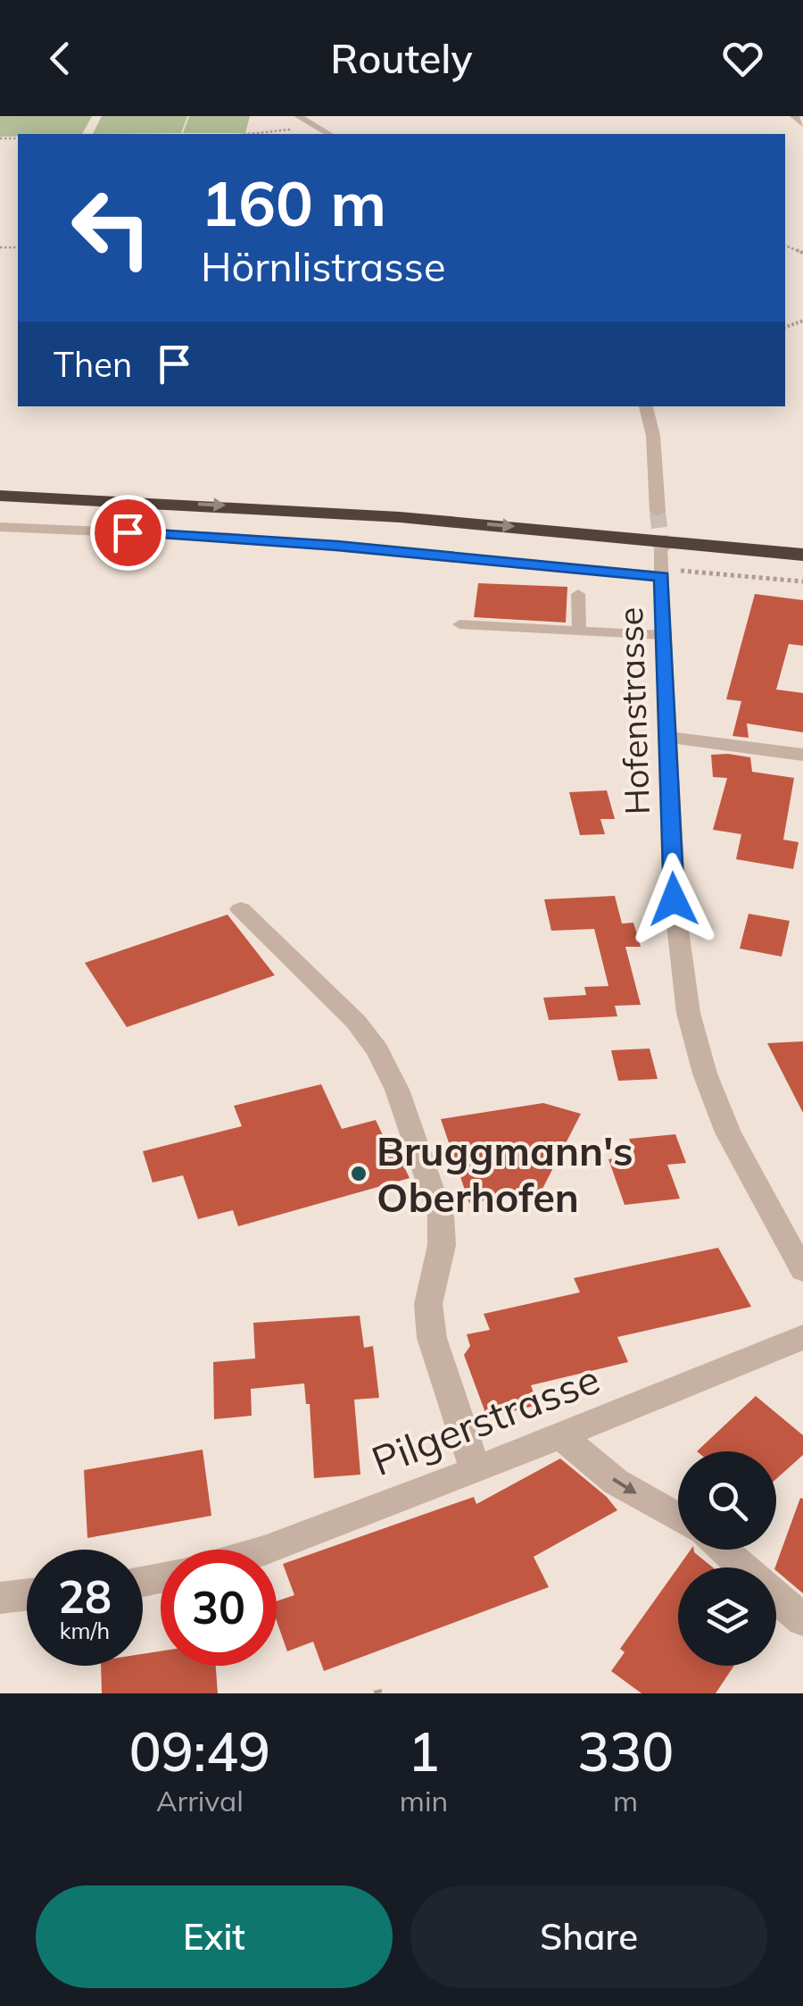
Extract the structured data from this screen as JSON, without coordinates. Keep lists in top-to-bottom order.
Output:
{
  "streets": {
    "street": ["Hofenstrasse", "Pilgerstrasse"]
  },
  "places": ["Bruggmann's Oberhofen"],
  "page": {
    "header": "Routely",
    "turn": ["160 m", "Hörnlistrasse"],
    "then": "Then",
    "speed": "28 km/h",
    "limit": "30",
    "eta": [
      "09:49",
      "Arrival",
      "1",
      "min",
      "330",
      "m"
    ],
    "buttons": ["Exit", "Share"]
  }
}
